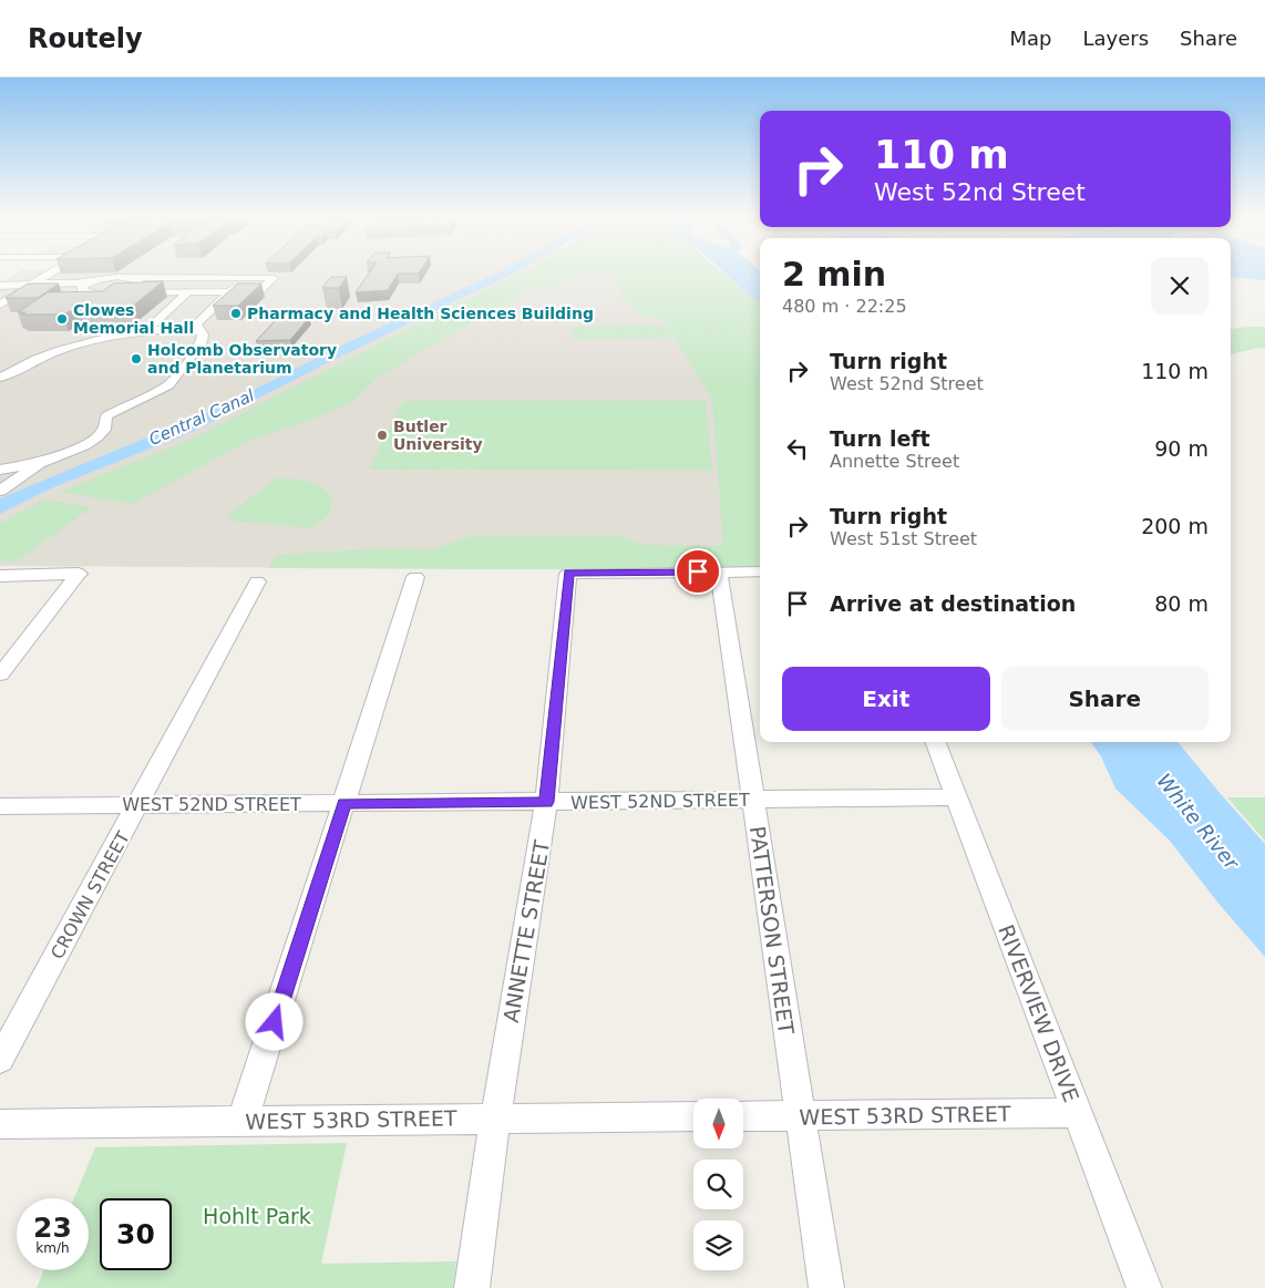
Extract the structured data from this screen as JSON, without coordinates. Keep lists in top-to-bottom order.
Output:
{
  "streets": {
    "street": [
      "WEST 52ND STREET",
      "CROWN STREET",
      "PATTERSON STREET",
      "ANNETTE STREET",
      "RIVERVIEW DRIVE",
      "WEST 53RD STREET"
    ]
  },
  "crossings": [
    ["WEST 52ND STREET", "CROWN STREET"],
    ["WEST 52ND STREET", "PATTERSON STREET"],
    ["WEST 52ND STREET", "ANNETTE STREET"],
    ["WEST 52ND STREET", "RIVERVIEW DRIVE"],
    ["PATTERSON STREET", "ANNETTE STREET"],
    ["PATTERSON STREET", "WEST 53RD STREET"],
    ["ANNETTE STREET", "WEST 53RD STREET"],
    ["RIVERVIEW DRIVE", "WEST 53RD STREET"]
  ],
  "water": ["Central Canal", "White River"],
  "parks": ["Hohlt Park"],
  "places": [
    "Pharmacy and Health Sciences Building",
    "Clowes Memorial Hall",
    "Holcomb Observatory and Planetarium",
    "Butler University"
  ],
  "north": "bottom",
  "page": {
    "header": "Routely",
    "nav": ["Map", "Layers", "Share"],
    "turn": ["110 m", "West 52nd Street"],
    "heading": ["2 min", "480 m · 22:25"],
    "list": [
      {
        "name": "Turn right",
        "note": "West 52nd Street",
        "value": "110 m"
      },
      {
        "name": "Turn left",
        "note": "Annette Street",
        "value": "90 m"
      },
      {
        "name": "Turn right",
        "note": "West 51st Street",
        "value": "200 m"
      },
      {
        "name": "Arrive at destination",
        "value": "80 m"
      }
    ],
    "buttons": ["Exit", "Share"],
    "speed": "23 km/h",
    "limit": "30"
  }
}
